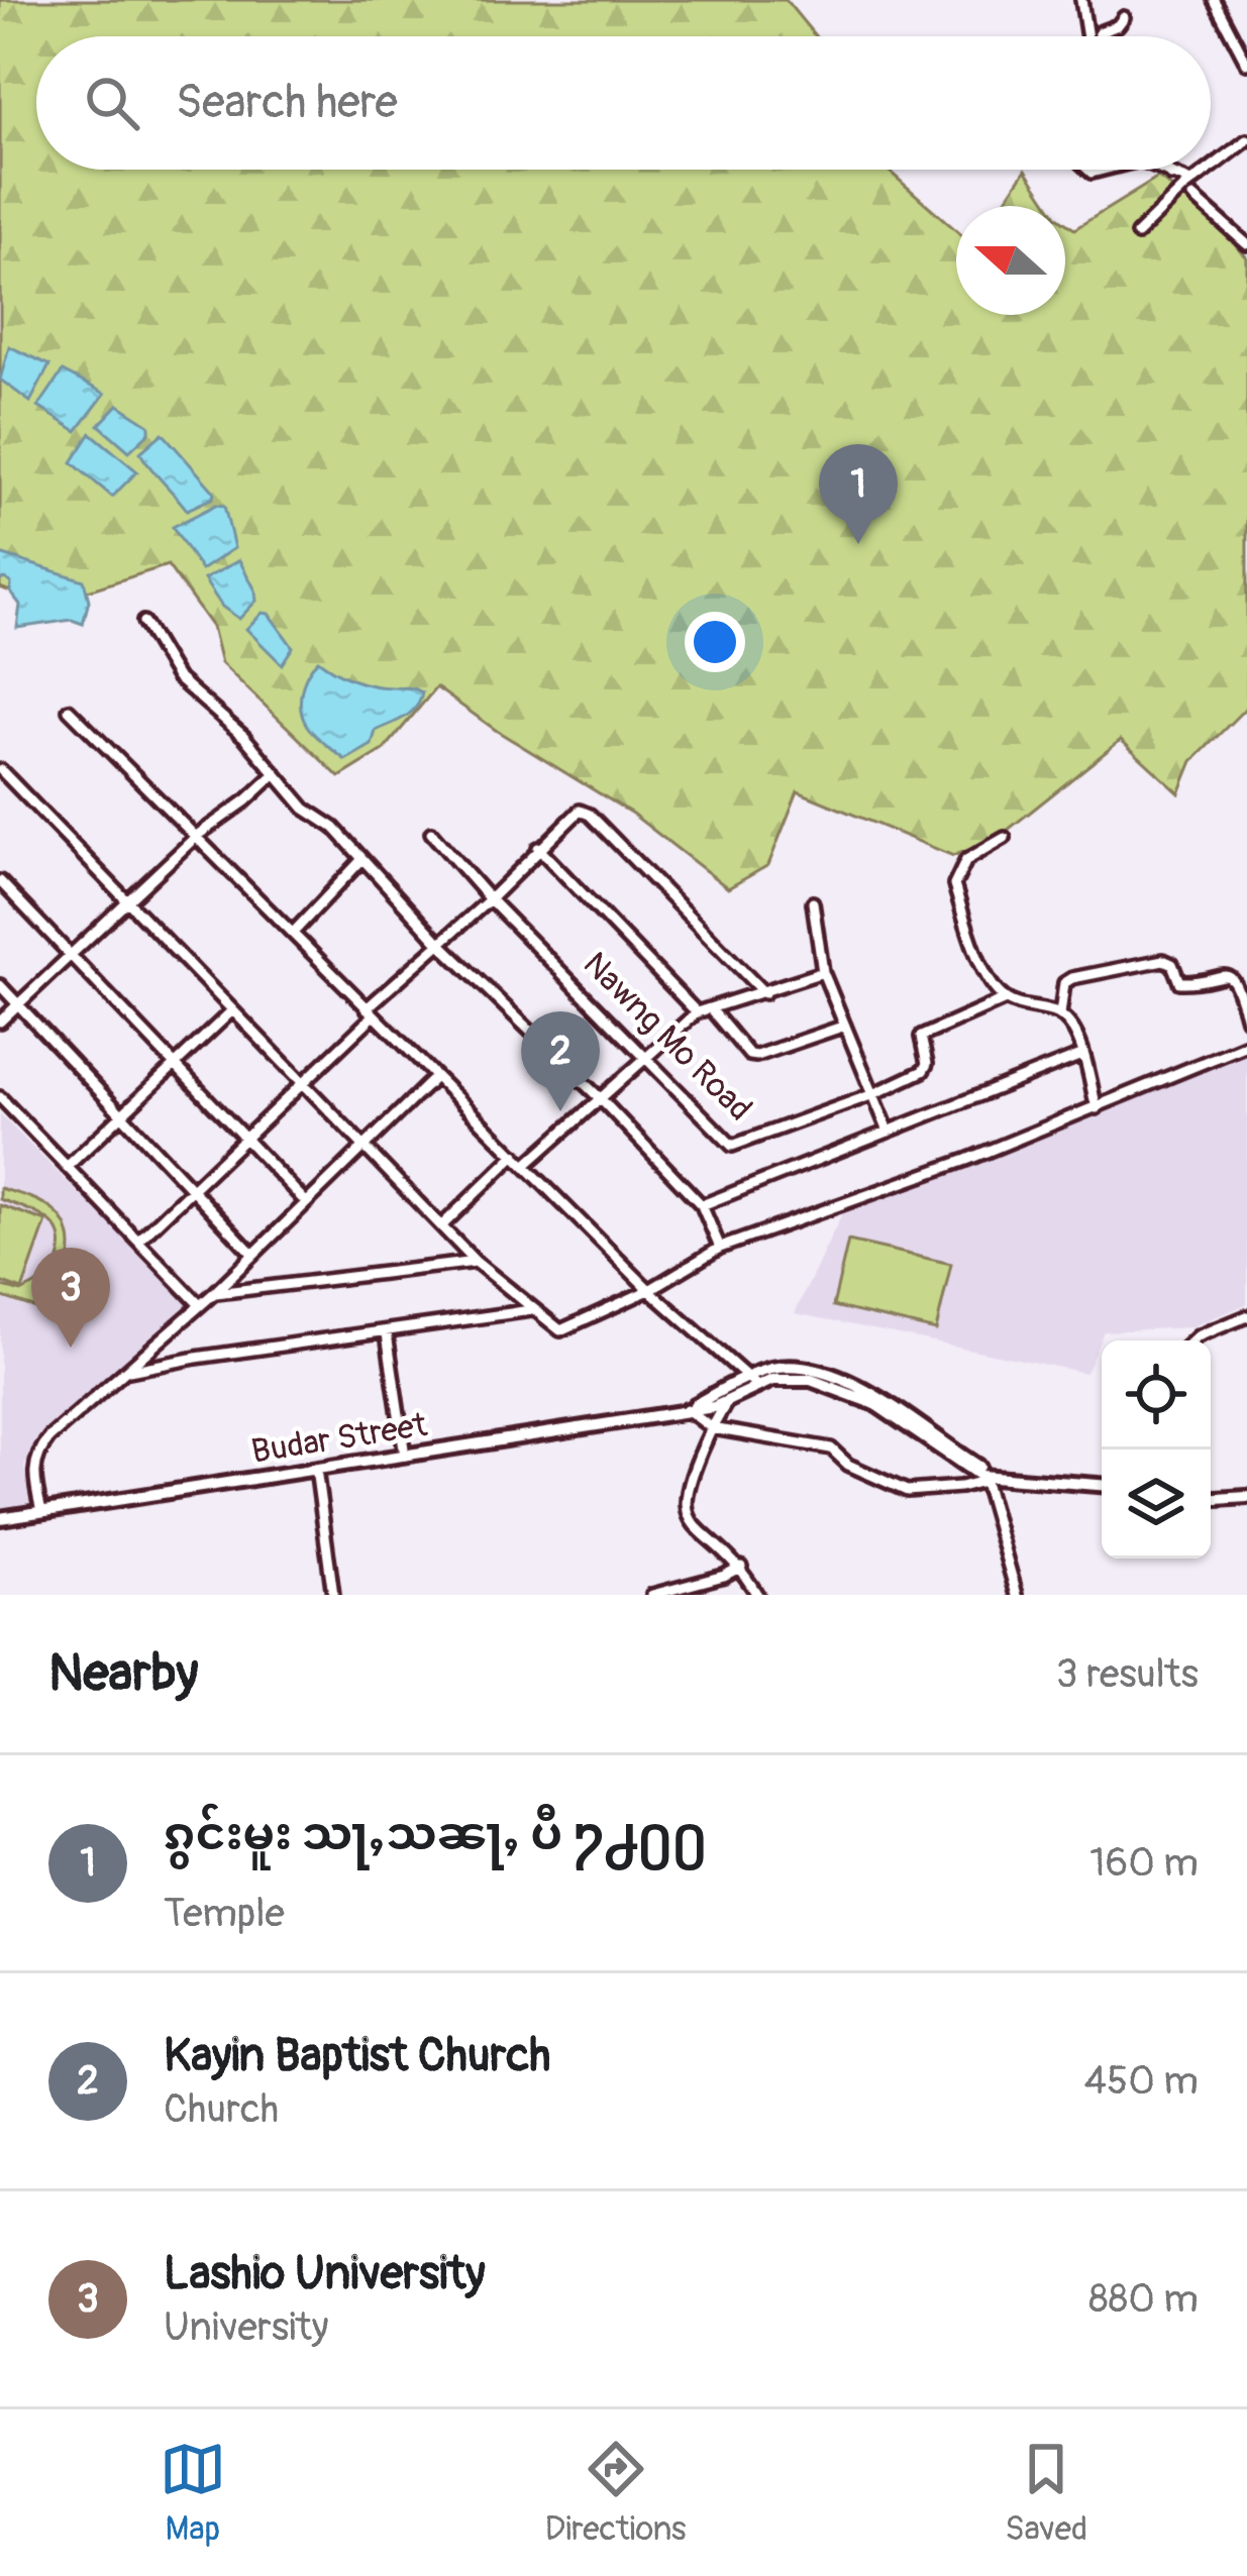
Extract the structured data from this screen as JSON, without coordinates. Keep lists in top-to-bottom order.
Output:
{
  "streets": {
    "main road": ["Budar Street"],
    "street": ["Nawng Mo Road"]
  },
  "north": "left",
  "page": {
    "search": "Search here",
    "pins": ["1", "2", "3"],
    "heading": ["Nearby", "3 results"],
    "list": [
      {
        "mark": "1",
        "name": "ၵွင်းမူး သႃႇသၼႃႇ ပီ ႒႕႐႐",
        "note": "Temple",
        "value": "160 m"
      },
      {
        "mark": "2",
        "name": "Kayin Baptist Church",
        "note": "Church",
        "value": "450 m"
      },
      {
        "mark": "3",
        "name": "Lashio University",
        "note": "University",
        "value": "880 m"
      }
    ],
    "nav": ["Map", "Directions", "Saved"]
  }
}
